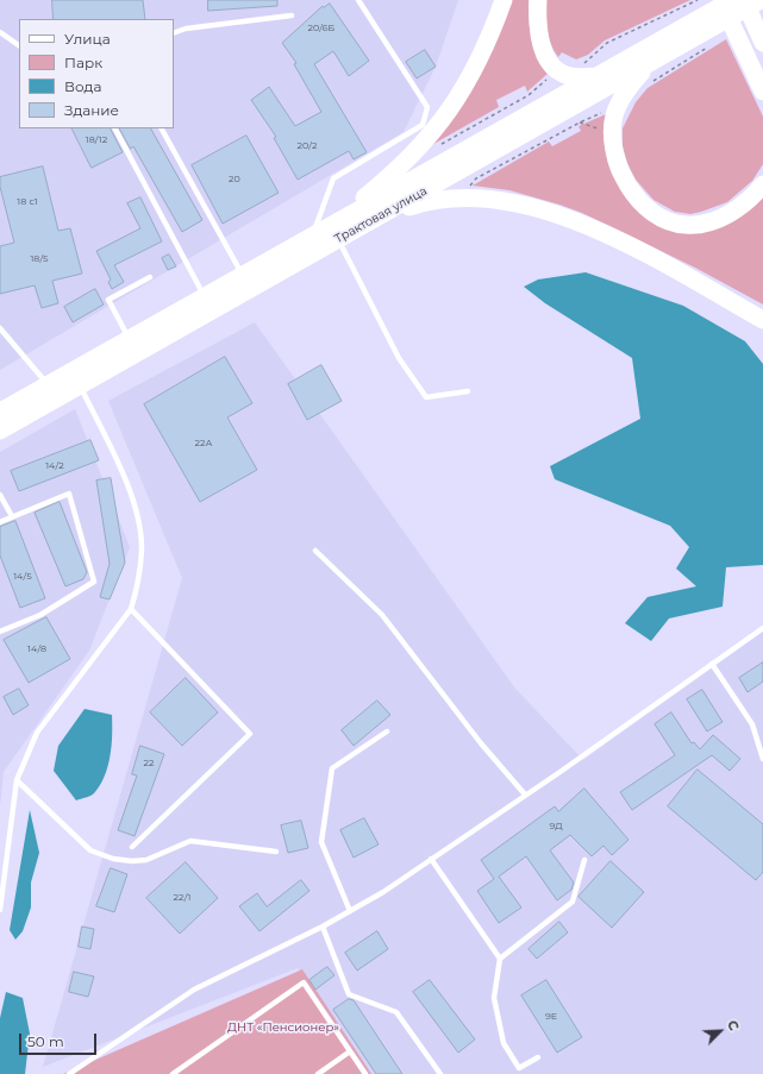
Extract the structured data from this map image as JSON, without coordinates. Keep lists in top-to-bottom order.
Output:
{
  "streets": {
    "main road": ["Трактовая улица"]
  },
  "parks": ["ДНТ «Пенсионер»"],
  "house_numbers": [
    "20/6Б",
    "18/12",
    "20/2",
    "20",
    "18 с1",
    "18/5",
    "22А",
    "14/2",
    "14/5",
    "14/8",
    "22",
    "9Д",
    "22/1",
    "9Е"
  ],
  "legend": [
    "Улица",
    "Парк",
    "Вода",
    "Здание"
  ],
  "scale_bar": "50 m",
  "north": "top right"
}
